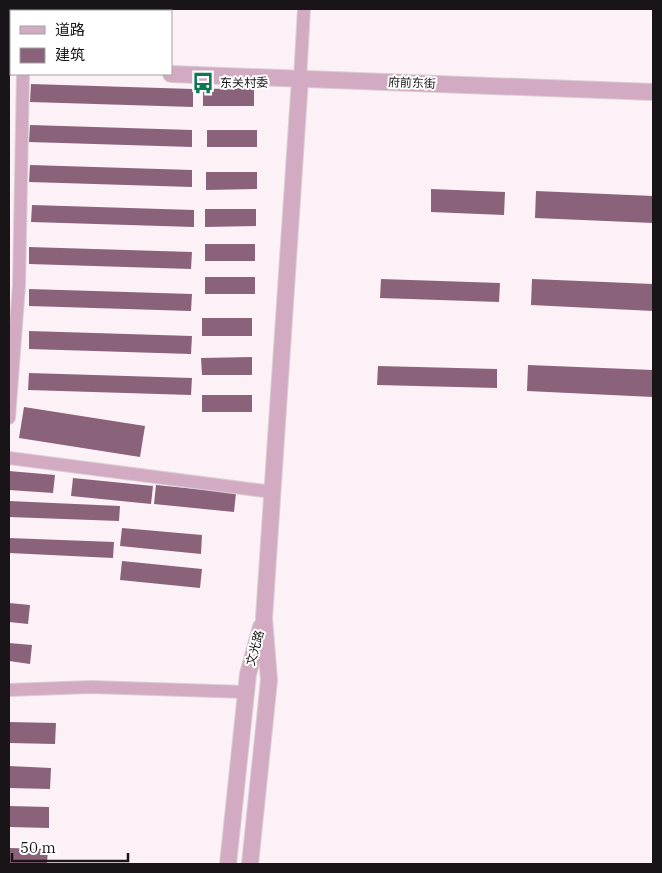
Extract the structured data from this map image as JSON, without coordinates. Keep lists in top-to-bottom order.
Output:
{
  "streets": {
    "street": ["府前东街", "文光路"]
  },
  "places": {
    "bus stop": ["东关村委"]
  },
  "legend": ["道路", "建筑"],
  "scale_bar": "50 m"
}
